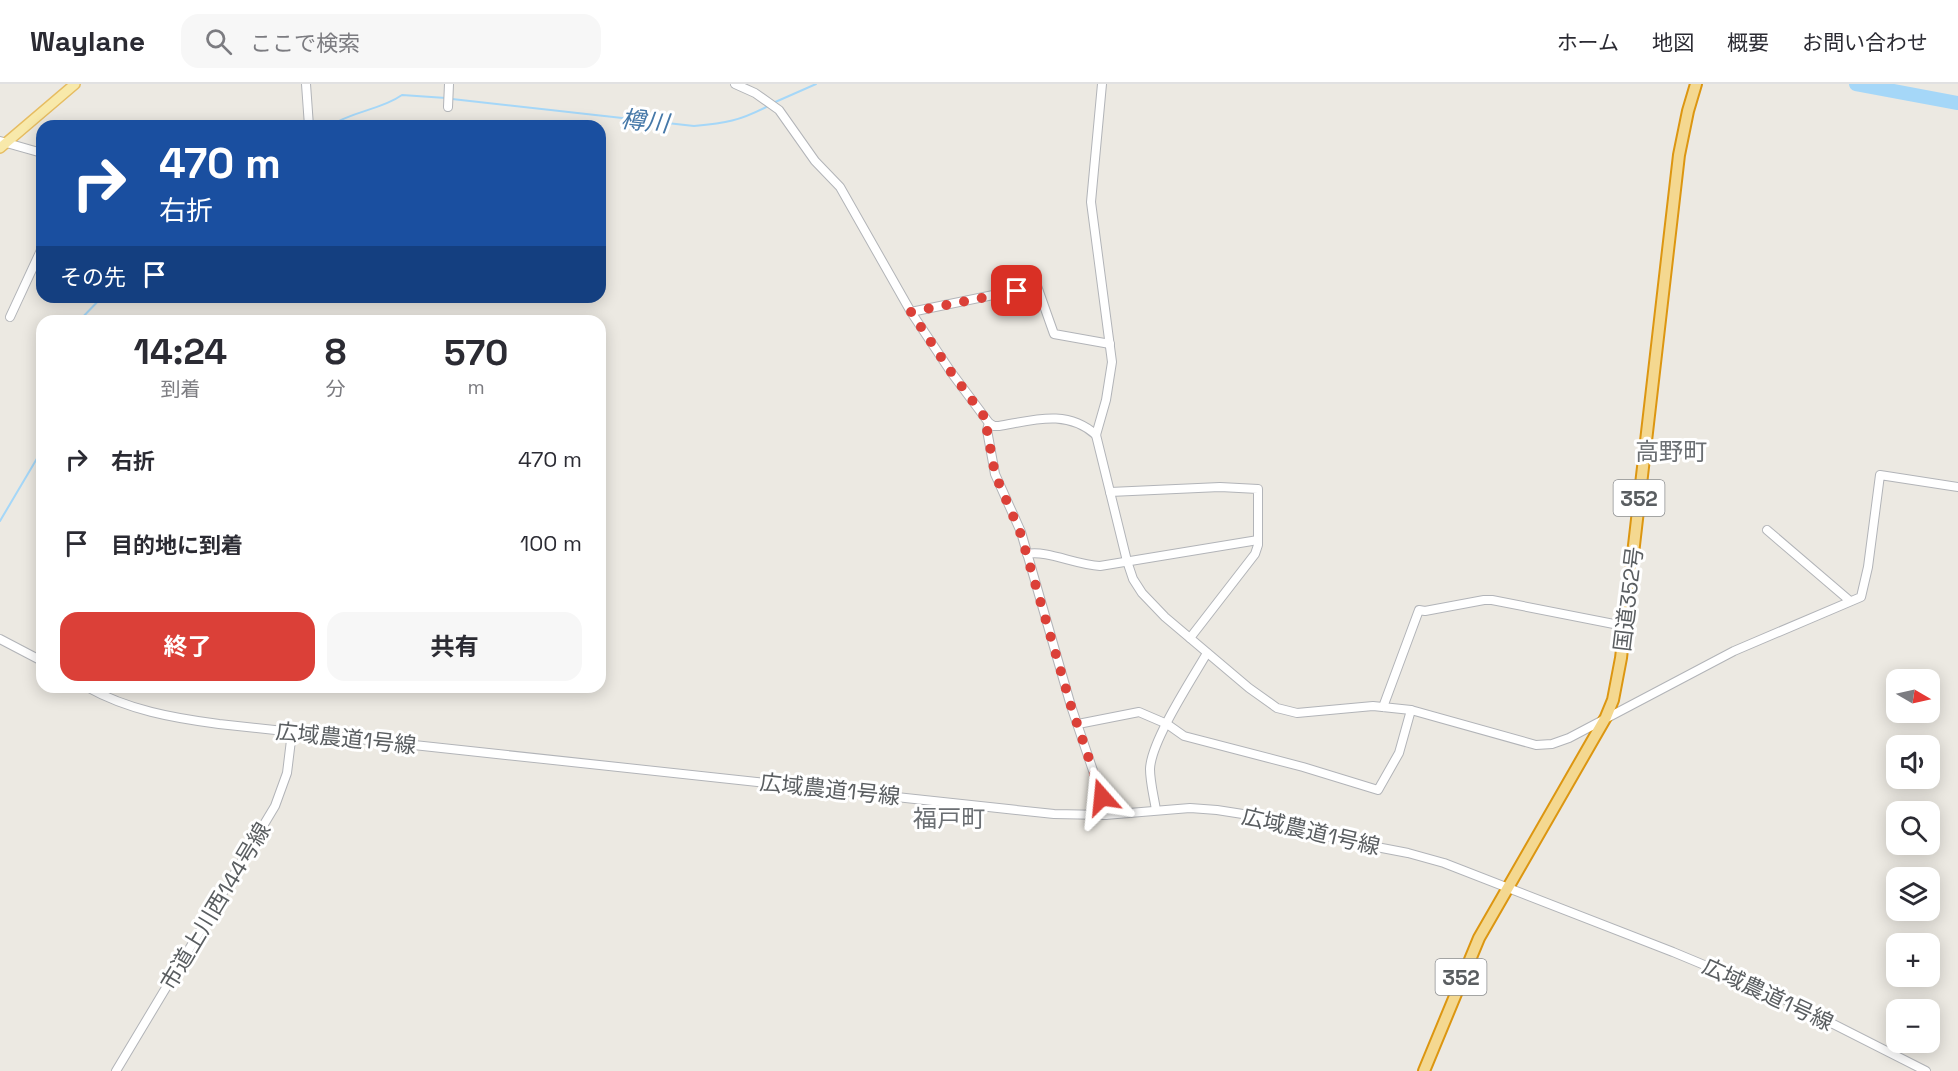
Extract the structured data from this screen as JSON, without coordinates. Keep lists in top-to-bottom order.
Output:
{
  "streets": {
    "highway": ["352", "国道352号"],
    "street": ["広域農道1号線", "市道上川西144号線"]
  },
  "crossings": [
    ["国道352号", "広域農道1号線"],
    ["広域農道1号線", "市道上川西144号線"]
  ],
  "districts": ["高野町", "福戸町"],
  "water": ["樽川"],
  "north": "right",
  "page": {
    "header": "Waylane",
    "search": "ここで検索",
    "nav": [
      "ホーム",
      "地図",
      "概要",
      "お問い合わせ"
    ],
    "turn": ["470 m", "右折"],
    "then": "その先",
    "eta": [
      "14:24",
      "到着",
      "8",
      "分",
      "570",
      "m"
    ],
    "list": [
      {
        "name": "右折",
        "value": "470 m"
      },
      {
        "name": "目的地に到着",
        "value": "100 m"
      }
    ],
    "buttons": ["終了", "共有"],
    "map_buttons": ["+", "−"]
  }
}
